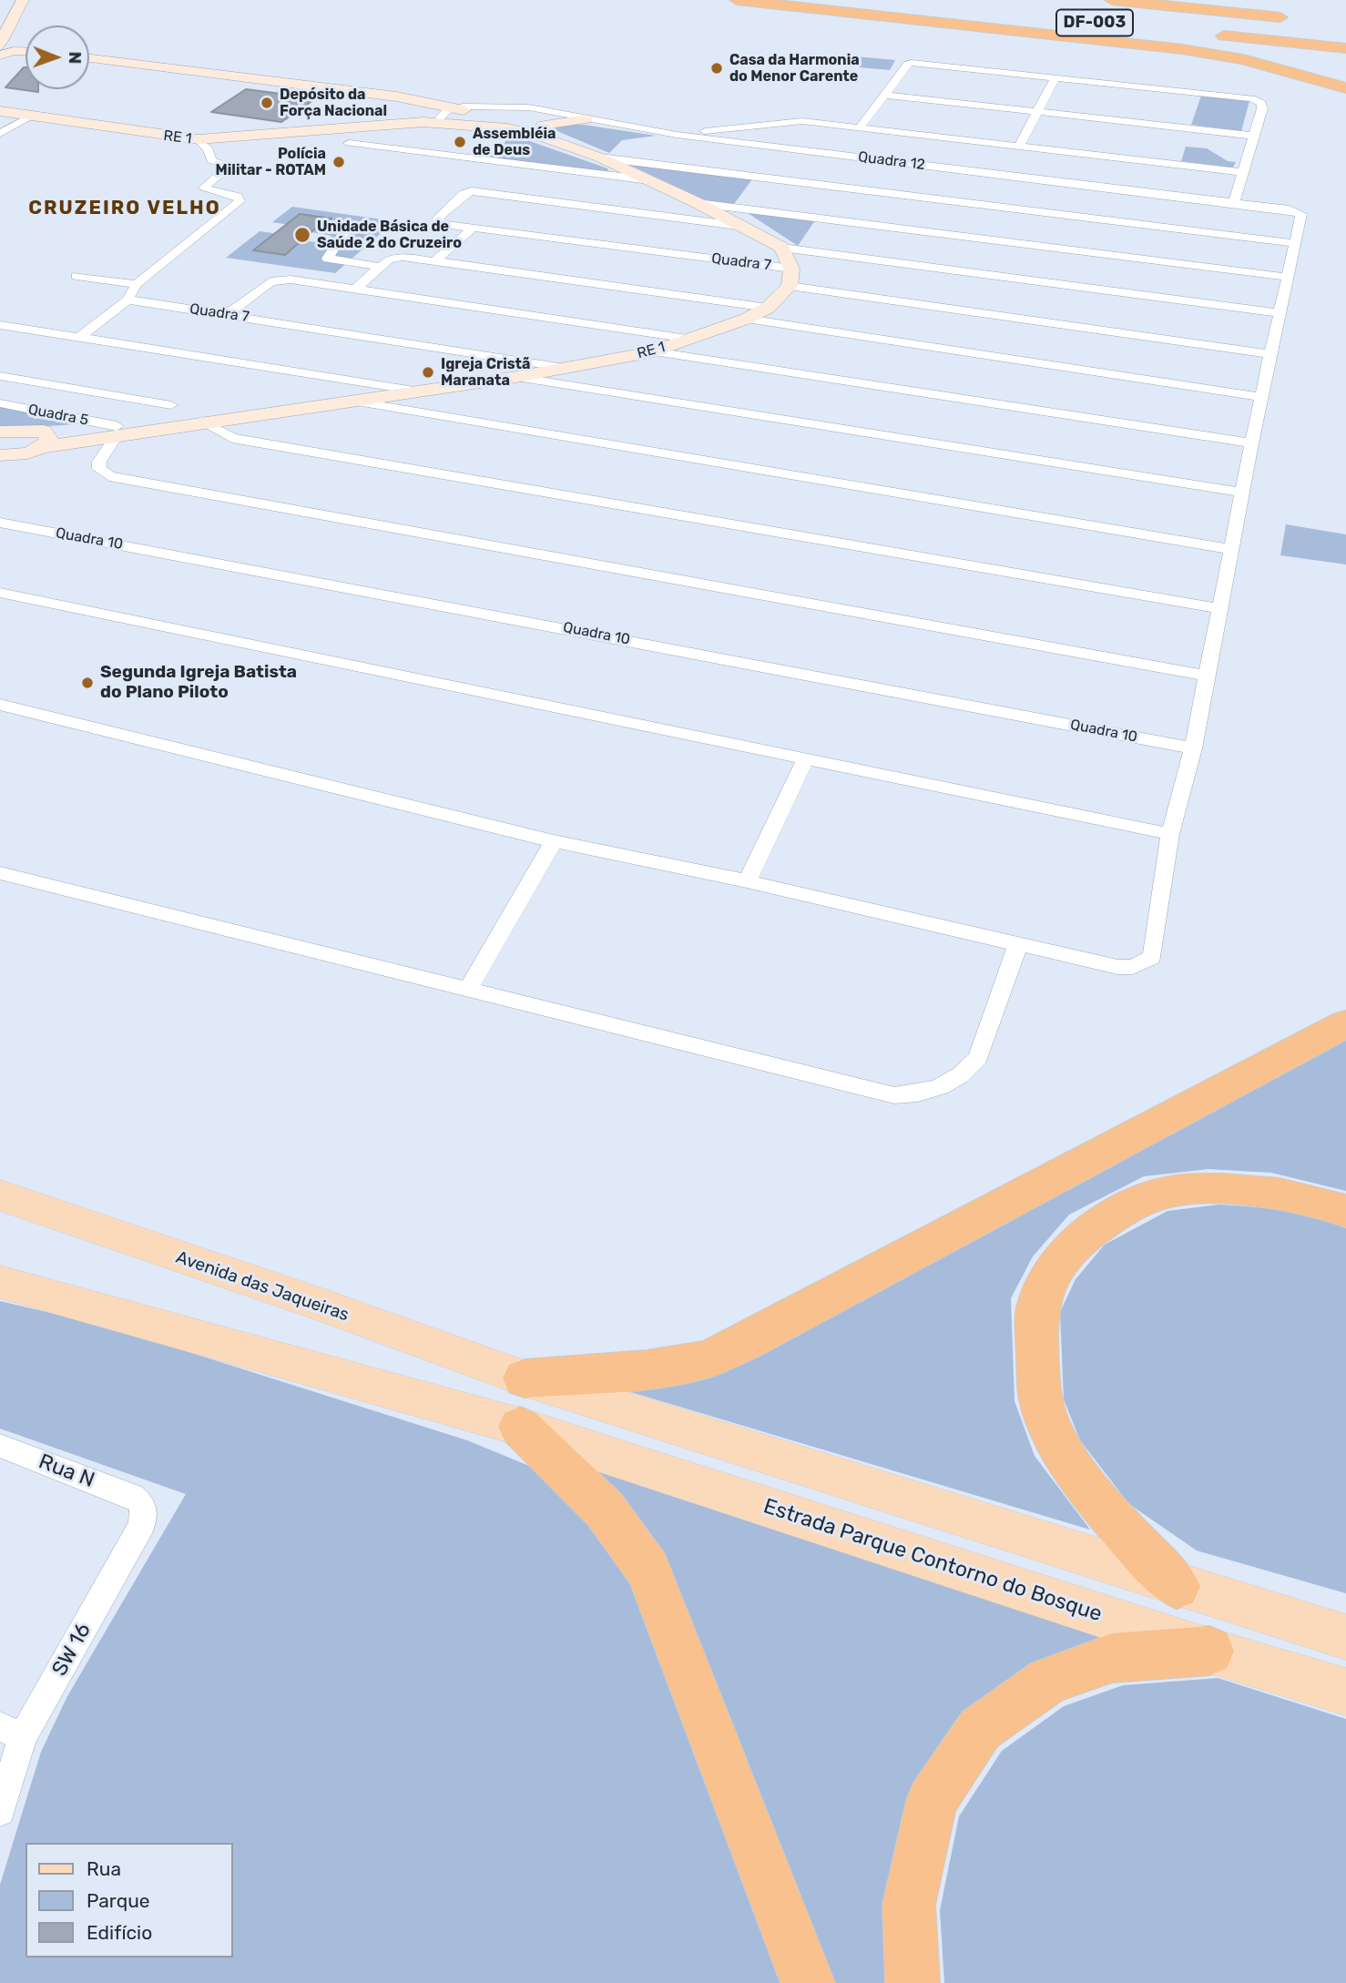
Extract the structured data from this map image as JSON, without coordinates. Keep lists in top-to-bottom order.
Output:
{
  "streets": {
    "highway": ["DF-003"],
    "main road": ["Avenida das Jaqueiras", "Estrada Parque Contorno do Bosque"],
    "street": [
      "RE 1",
      "Quadra 12",
      "Quadra 7",
      "Quadra 5",
      "Quadra 10",
      "Rua N",
      "SW 16"
    ]
  },
  "crossings": [
    ["RE 1", "Quadra 12"],
    ["RE 1", "Quadra 7"],
    ["RE 1", "Quadra 5"],
    ["Rua N", "SW 16"]
  ],
  "districts": ["CRUZEIRO VELHO"],
  "places": [
    "Casa da Harmonia do Menor Carente",
    "Depósito da Força Nacional",
    "Assembléia de Deus",
    "Polícia Militar - ROTAM",
    "Unidade Básica de Saúde 2 do Cruzeiro",
    "Igreja Cristã Maranata",
    "Segunda Igreja Batista do Plano Piloto"
  ],
  "legend": ["Rua", "Parque", "Edifício"],
  "north": "right"
}
